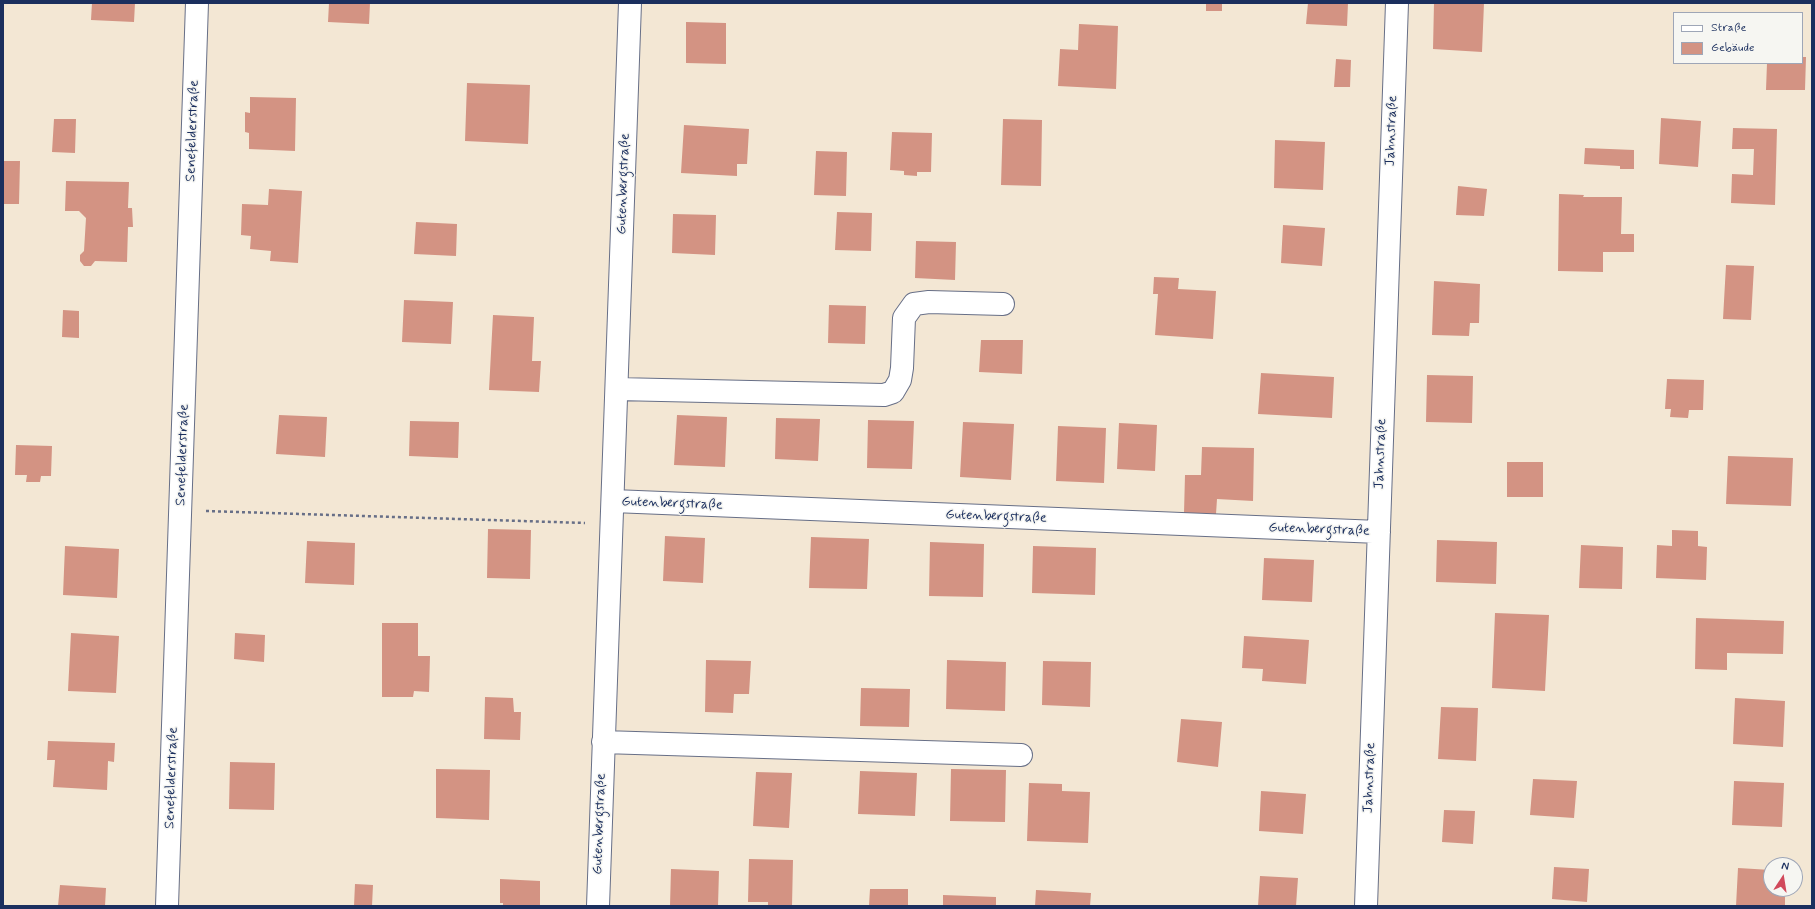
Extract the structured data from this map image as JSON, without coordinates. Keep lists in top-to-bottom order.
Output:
{
  "streets": {
    "street": ["Senefelderstraße", "Jahnstraße", "Gutenbergstraße"]
  },
  "crossings": [
    ["Jahnstraße", "Gutenbergstraße"]
  ],
  "legend": ["Straße", "Gebäude"],
  "north": "top"
}
